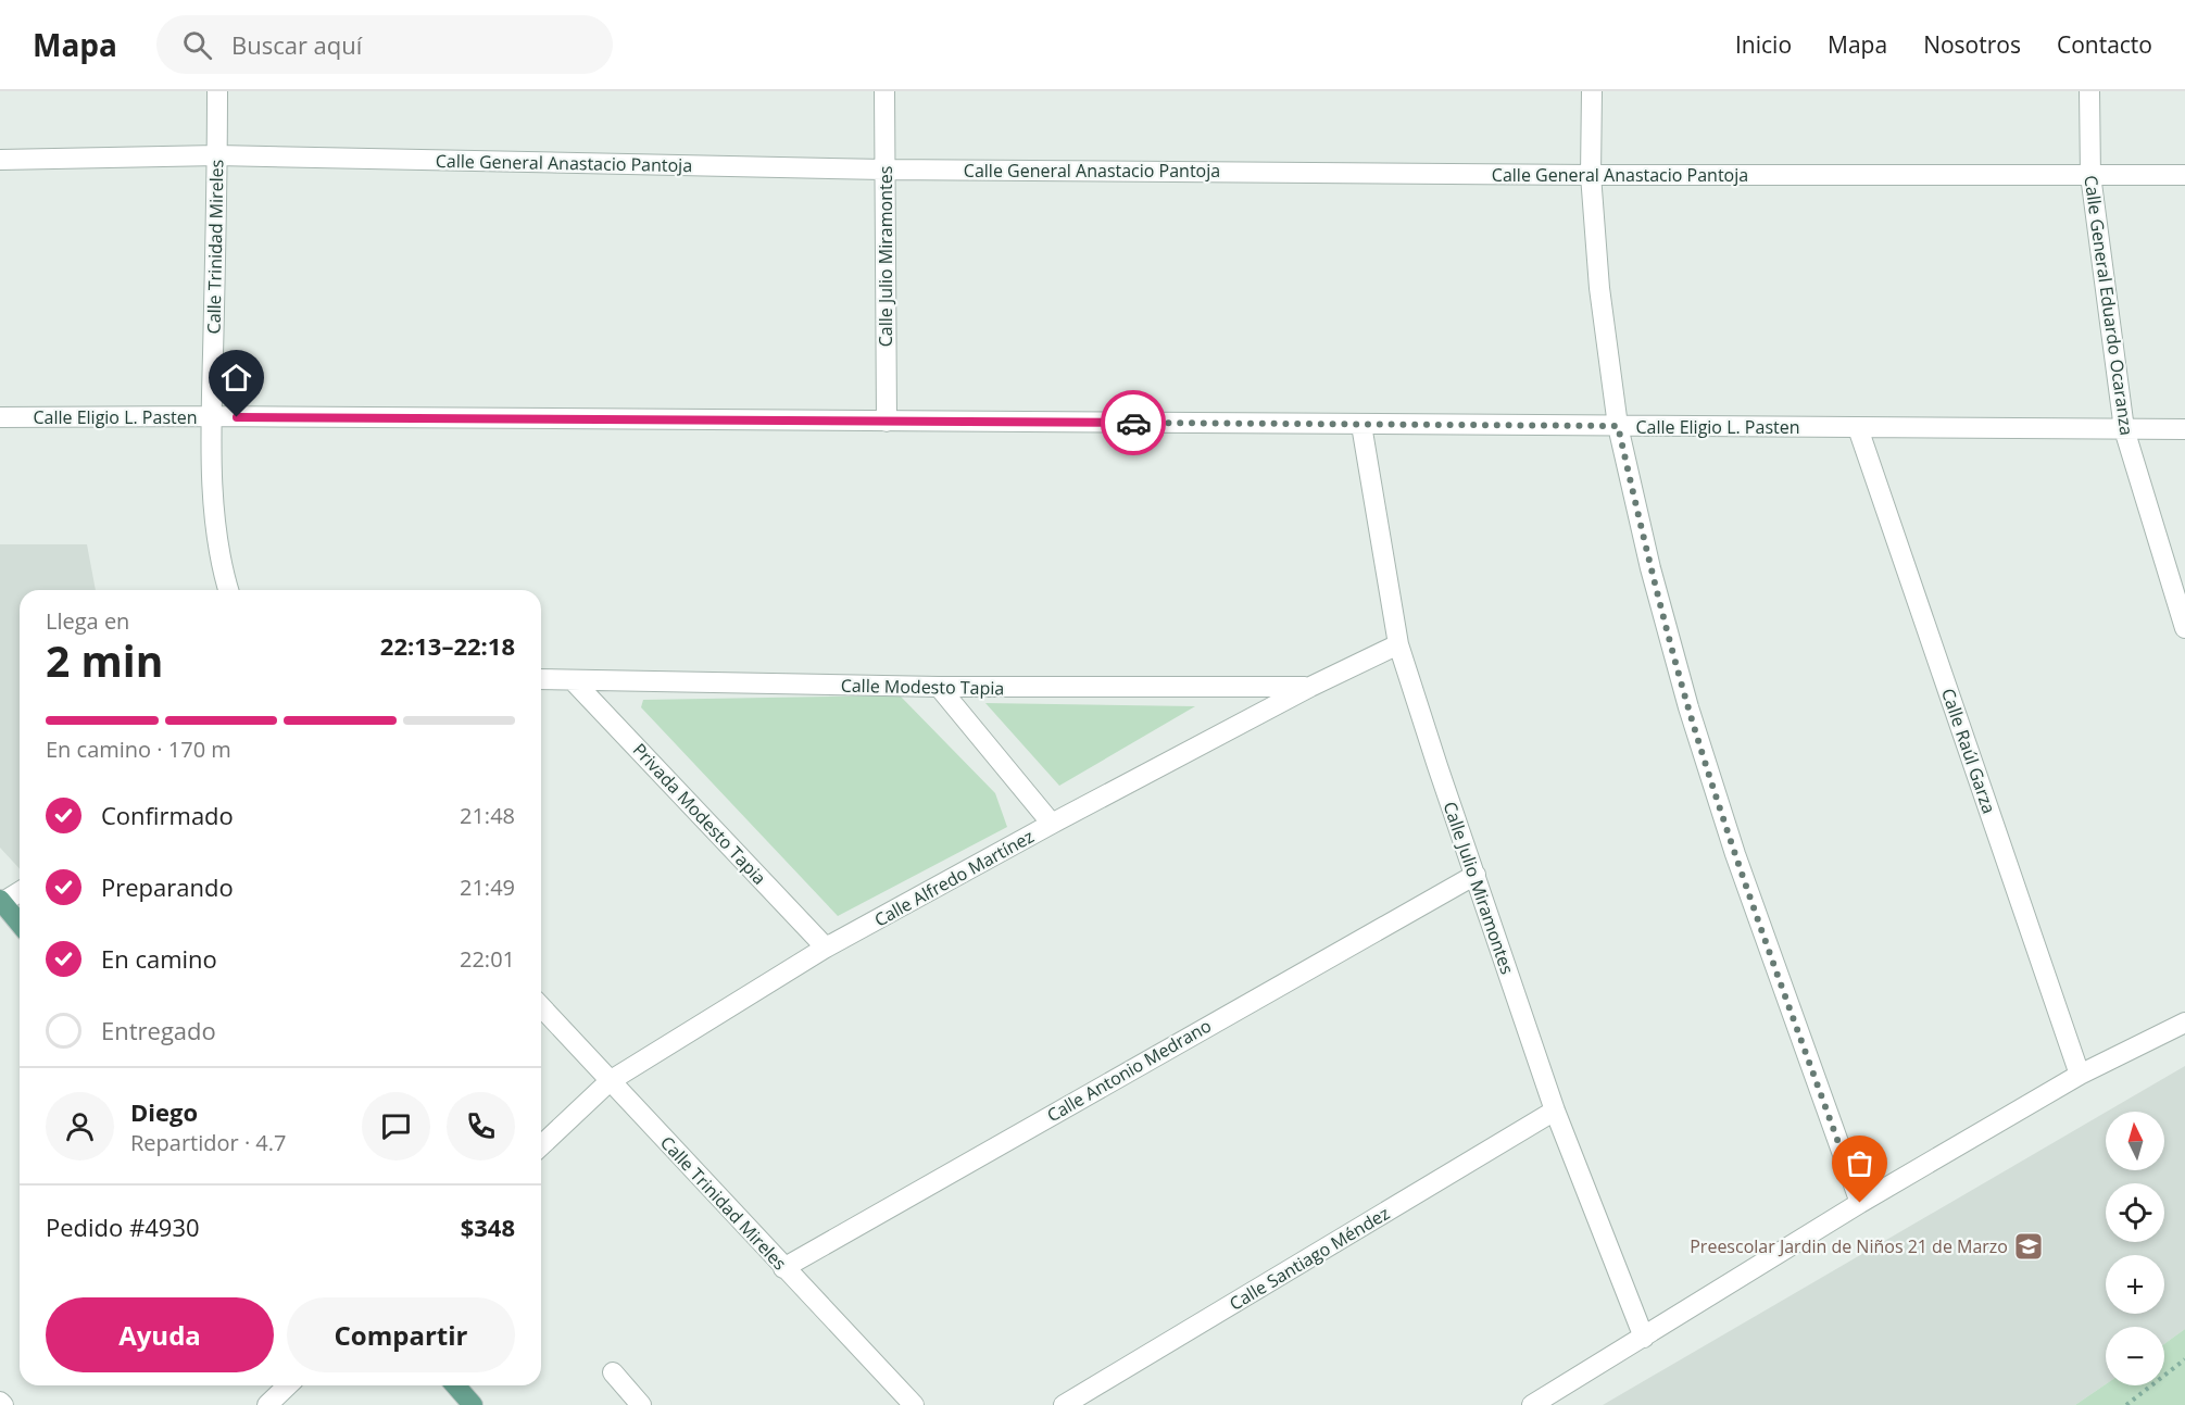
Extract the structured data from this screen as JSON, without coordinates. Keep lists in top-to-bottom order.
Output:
{
  "streets": {
    "street": [
      "Calle General Anastacio Pantoja",
      "Calle Trinidad Mireles",
      "Calle Julio Miramontes",
      "Calle General Eduardo Ocaranza",
      "Calle Eligio L. Pasten",
      "Calle Modesto Tapia",
      "Calle Raúl Garza",
      "Privada Modesto Tapia",
      "Calle Alfredo Martínez",
      "Calle Antonio Medrano",
      "Calle Santiago Méndez"
    ]
  },
  "crossings": [
    ["Calle General Anastacio Pantoja", "Calle Trinidad Mireles"],
    ["Calle General Anastacio Pantoja", "Calle Julio Miramontes"],
    ["Calle General Anastacio Pantoja", "Calle General Eduardo Ocaranza"],
    ["Calle Trinidad Mireles", "Calle Eligio L. Pasten"],
    ["Calle Trinidad Mireles", "Calle Alfredo Martínez"],
    ["Calle Trinidad Mireles", "Calle Antonio Medrano"],
    ["Calle Julio Miramontes", "Calle Eligio L. Pasten"],
    ["Calle Julio Miramontes", "Calle Alfredo Martínez"],
    ["Calle Julio Miramontes", "Calle Antonio Medrano"],
    ["Calle Julio Miramontes", "Calle Santiago Méndez"],
    ["Calle General Eduardo Ocaranza", "Calle Eligio L. Pasten"],
    ["Calle Eligio L. Pasten", "Calle Raúl Garza"],
    ["Calle Modesto Tapia", "Privada Modesto Tapia"],
    ["Calle Modesto Tapia", "Calle Alfredo Martínez"],
    ["Privada Modesto Tapia", "Calle Alfredo Martínez"]
  ],
  "places": {
    "school or university": ["Preescolar Jardin de Niños 21 de Marzo"]
  },
  "north": "top",
  "page": {
    "header": "Mapa",
    "search": "Buscar aquí",
    "nav": [
      "Inicio",
      "Mapa",
      "Nosotros",
      "Contacto"
    ],
    "heading": ["2 min", "Llega en", "22:13–22:18"],
    "panel": [
      "Diego",
      "Repartidor · 4.7",
      "Pedido #4930",
      "$348"
    ],
    "bar": "En camino · 170 m",
    "list": [
      ["Confirmado", "21:48"],
      ["Preparando", "21:49"],
      ["En camino", "22:01"],
      "Entregado"
    ],
    "map_buttons": ["+", "−"],
    "buttons": ["Ayuda", "Compartir"]
  }
}
